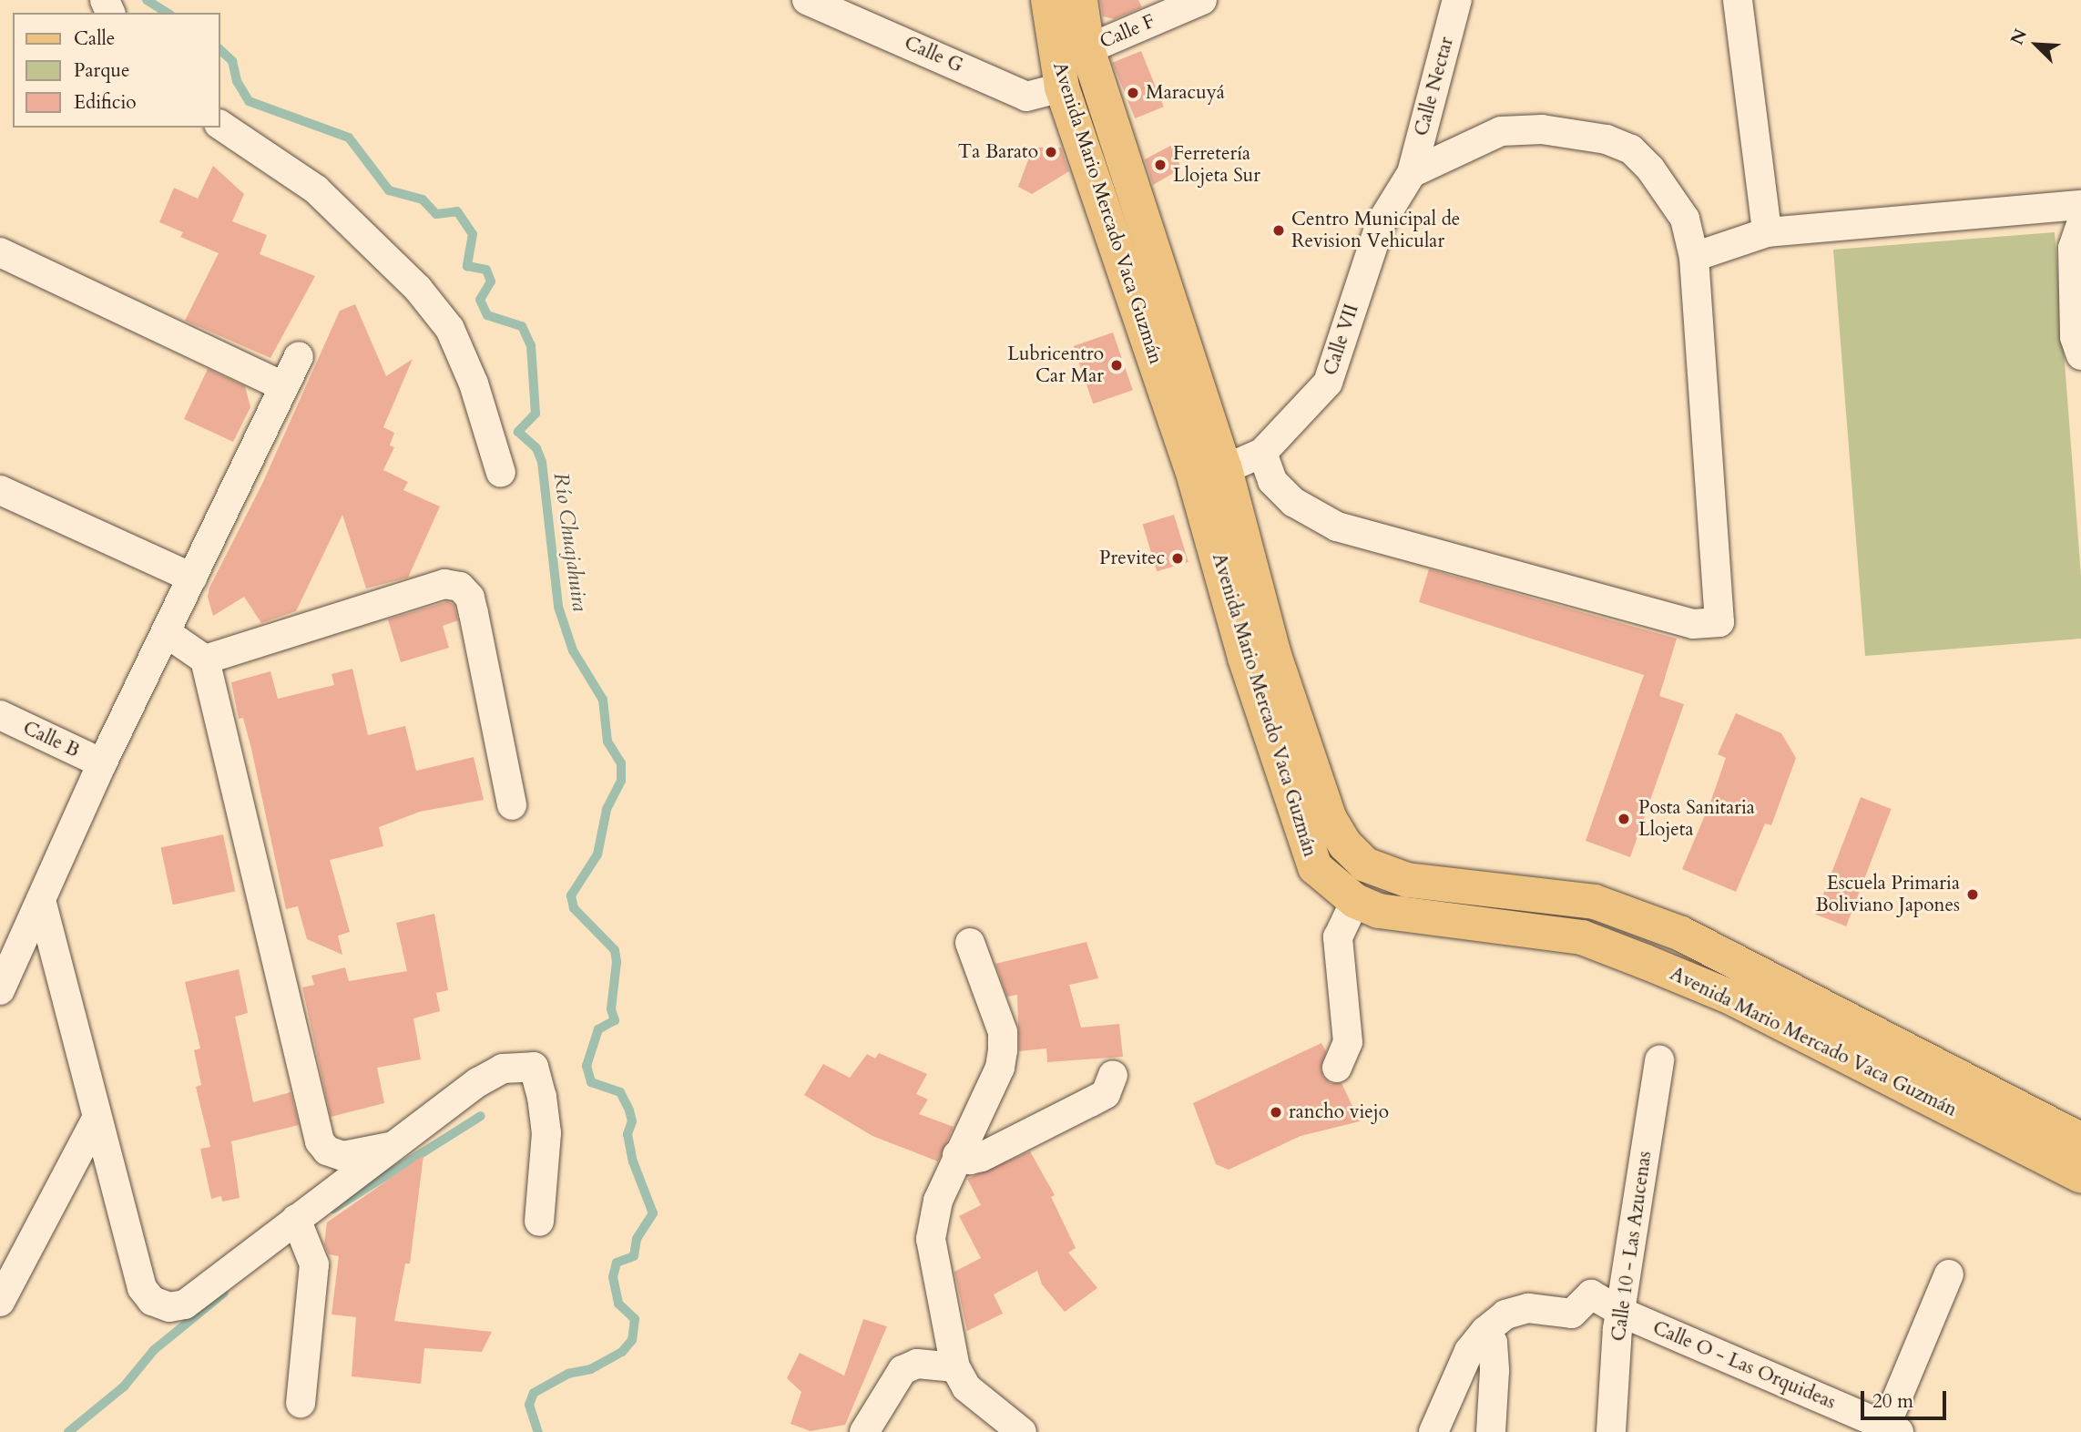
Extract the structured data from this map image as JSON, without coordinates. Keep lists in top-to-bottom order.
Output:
{
  "streets": {
    "main road": ["Avenida Mario Mercado Vaca Guzmán"],
    "street": [
      "Calle F",
      "Calle G",
      "Calle Nectar",
      "Calle VII",
      "Calle B",
      "Calle 10 - Las Azucenas",
      "Calle O - Las Orquideas"
    ]
  },
  "crossings": [
    ["Calle F", "Avenida Mario Mercado Vaca Guzmán"],
    ["Calle G", "Avenida Mario Mercado Vaca Guzmán"],
    ["Calle Nectar", "Calle VII"],
    ["Avenida Mario Mercado Vaca Guzmán", "Calle VII"],
    ["Calle 10 - Las Azucenas", "Calle O - Las Orquideas"]
  ],
  "water": ["Río Chuajahuira"],
  "places": [
    "Maracuyá",
    "Ta Barato",
    "Ferretería Llojeta Sur",
    "Centro Municipal de Revision Vehicular",
    "Lubricentro Car Mar",
    "Previtec",
    "Posta Sanitaria Llojeta",
    "Escuela Primaria Boliviano Japones",
    "rancho viejo"
  ],
  "legend": ["Calle", "Parque", "Edificio"],
  "scale_bar": "20 m",
  "north": "top left"
}
